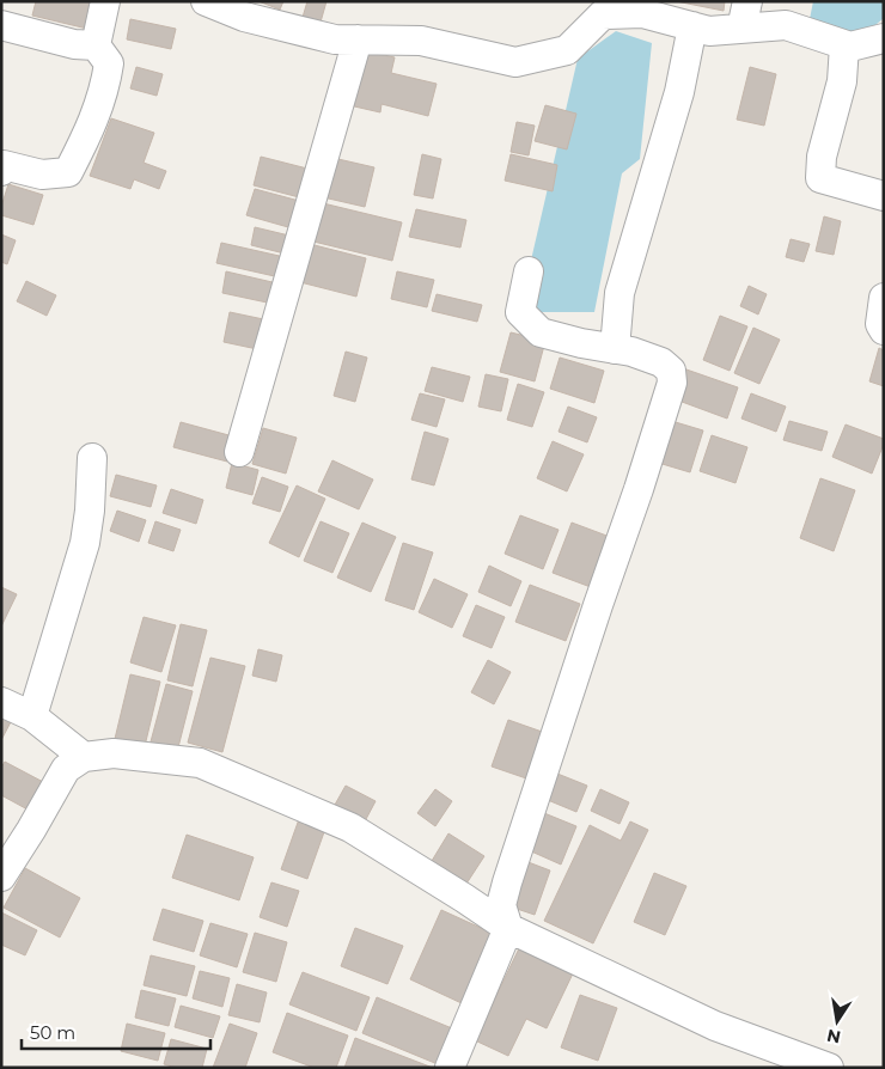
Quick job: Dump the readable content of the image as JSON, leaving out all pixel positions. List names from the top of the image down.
{
  "scale_bar": "50 m",
  "north": "bottom"
}
